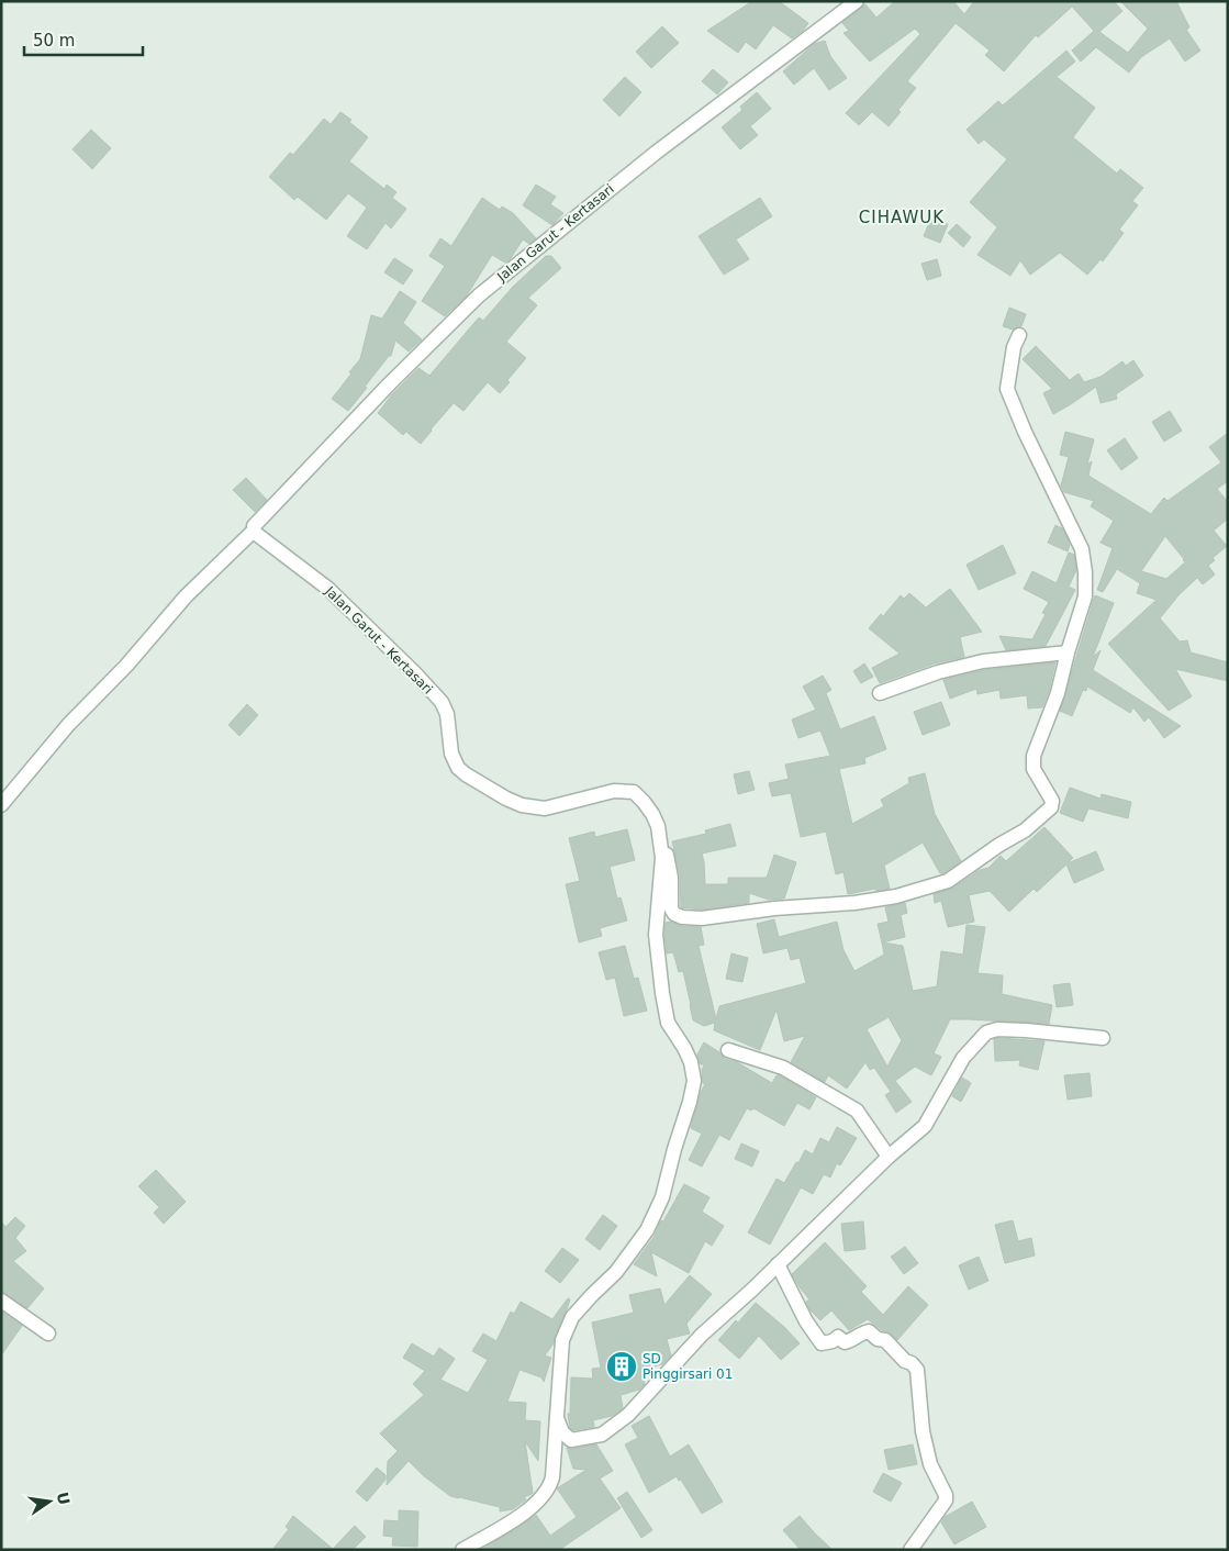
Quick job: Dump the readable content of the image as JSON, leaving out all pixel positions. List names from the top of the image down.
{
  "streets": {
    "street": ["Jalan Garut - Kertasari"]
  },
  "districts": ["CIHAWUK"],
  "places": {
    "building": ["SD Pinggirsari 01"]
  },
  "scale_bar": "50 m",
  "north": "right"
}
